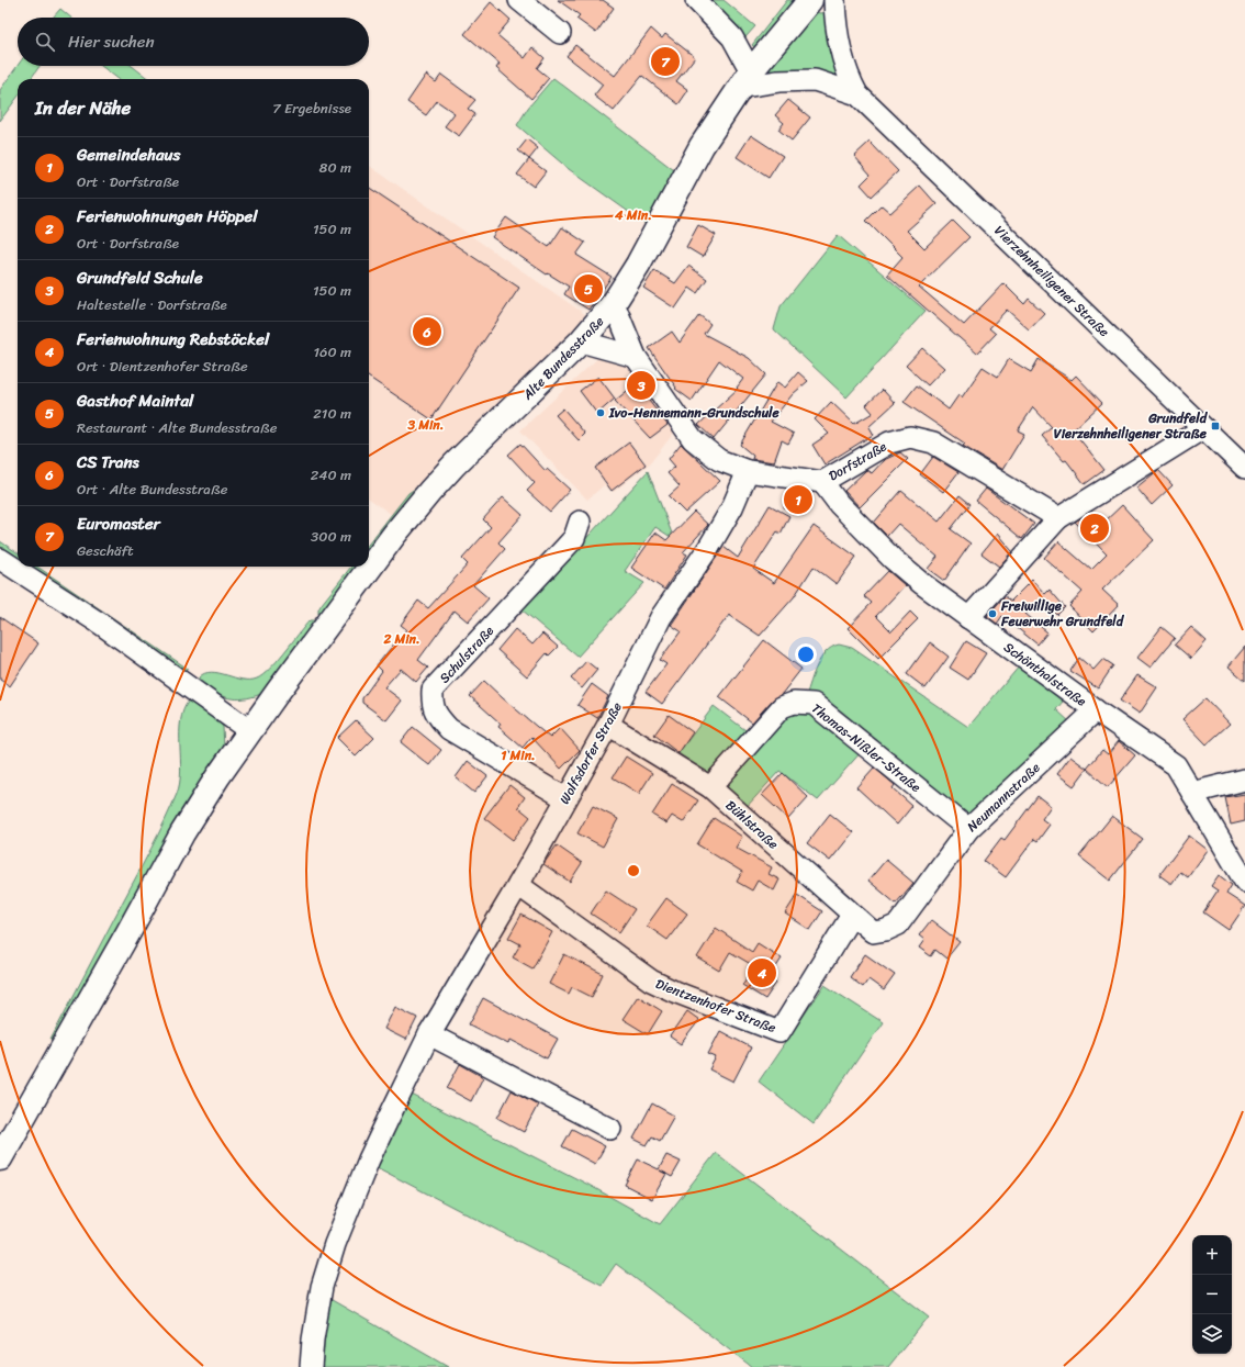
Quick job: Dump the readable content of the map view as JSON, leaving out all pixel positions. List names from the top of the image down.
{
  "streets": {
    "main road": ["Alte Bundesstraße"],
    "street": [
      "Vierzehnheiligener Straße",
      "Dorfstraße",
      "Schulstraße",
      "Schönthalstraße",
      "Thomas-Nißler-Straße",
      "Wolfsdorfer Straße",
      "Neumannstraße",
      "Bühlstraße",
      "Dientzenhofer Straße"
    ]
  },
  "crossings": [
    ["Alte Bundesstraße", "Dorfstraße"],
    ["Dorfstraße", "Schönthalstraße"],
    ["Dorfstraße", "Wolfsdorfer Straße"],
    ["Schulstraße", "Wolfsdorfer Straße"],
    ["Schönthalstraße", "Neumannstraße"],
    ["Thomas-Nißler-Straße", "Neumannstraße"],
    ["Thomas-Nißler-Straße", "Bühlstraße"],
    ["Wolfsdorfer Straße", "Bühlstraße"],
    ["Wolfsdorfer Straße", "Dientzenhofer Straße"],
    ["Neumannstraße", "Bühlstraße"],
    ["Bühlstraße", "Dientzenhofer Straße"]
  ],
  "places": {
    "other": ["Ivo-Hennemann-Grundschule", "Freiwillige Feuerwehr Grundfeld"],
    "transit": ["Grundfeld Vierzehnheiligener Straße"]
  },
  "page": {
    "search": "Hier suchen",
    "pins": [
      "7",
      "5",
      "6",
      "3",
      "1",
      "2",
      "4"
    ],
    "heading": ["In der Nähe", "7 Ergebnisse"],
    "list": [
      {
        "mark": "1",
        "name": "Gemeindehaus",
        "note": "Ort · Dorfstraße",
        "value": "80 m"
      },
      {
        "mark": "2",
        "name": "Ferienwohnungen Höppel",
        "note": "Ort · Dorfstraße",
        "value": "150 m"
      },
      {
        "mark": "3",
        "name": "Grundfeld Schule",
        "note": "Haltestelle · Dorfstraße",
        "value": "150 m"
      },
      {
        "mark": "4",
        "name": "Ferienwohnung Rebstöckel",
        "note": "Ort · Dientzenhofer Straße",
        "value": "160 m"
      },
      {
        "mark": "5",
        "name": "Gasthof Maintal",
        "note": "Restaurant · Alte Bundesstraße",
        "value": "210 m"
      },
      {
        "mark": "6",
        "name": "CS Trans",
        "note": "Ort · Alte Bundesstraße",
        "value": "240 m"
      },
      {
        "mark": "7",
        "name": "Euromaster",
        "note": "Geschäft",
        "value": "300 m"
      }
    ],
    "map_buttons": ["+", "−"]
  },
  "rings": [
    "4 Min.",
    "3 Min.",
    "2 Min.",
    "1 Min."
  ]
}
